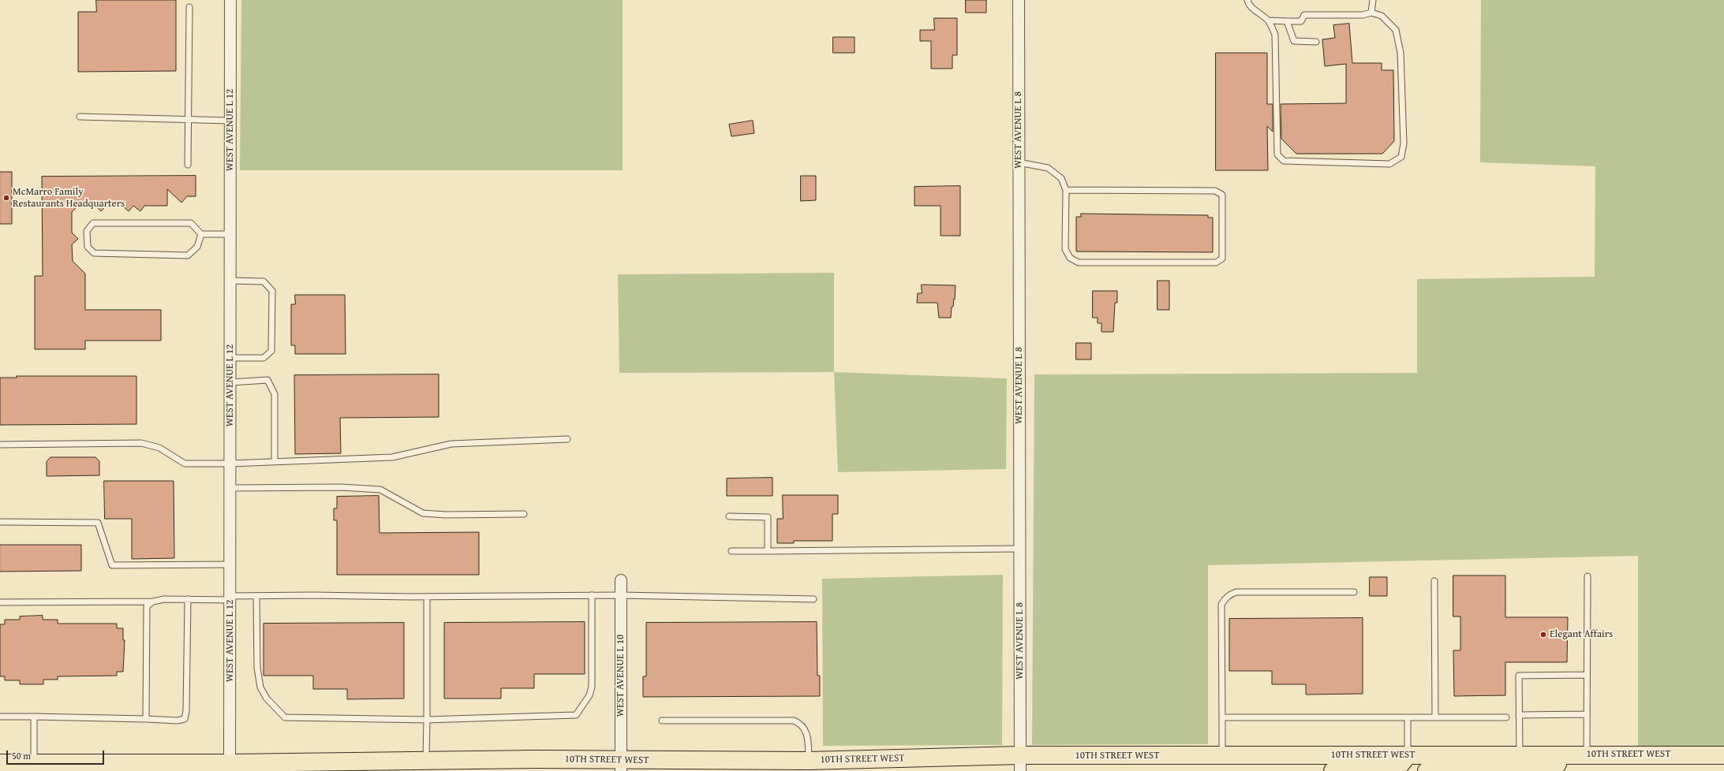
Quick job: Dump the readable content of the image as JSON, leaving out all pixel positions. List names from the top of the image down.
{
  "streets": {
    "main road": ["10TH STREET WEST"],
    "street": ["WEST AVENUE L 12", "WEST AVENUE L 8", "WEST AVENUE L 10"]
  },
  "crossings": [
    ["WEST AVENUE L 12", "10TH STREET WEST"],
    ["WEST AVENUE L 8", "10TH STREET WEST"],
    ["WEST AVENUE L 10", "10TH STREET WEST"]
  ],
  "places": ["McMarro Family Restaurants Headquarters", "Elegant Affairs"],
  "scale_bar": "50 m"
}
